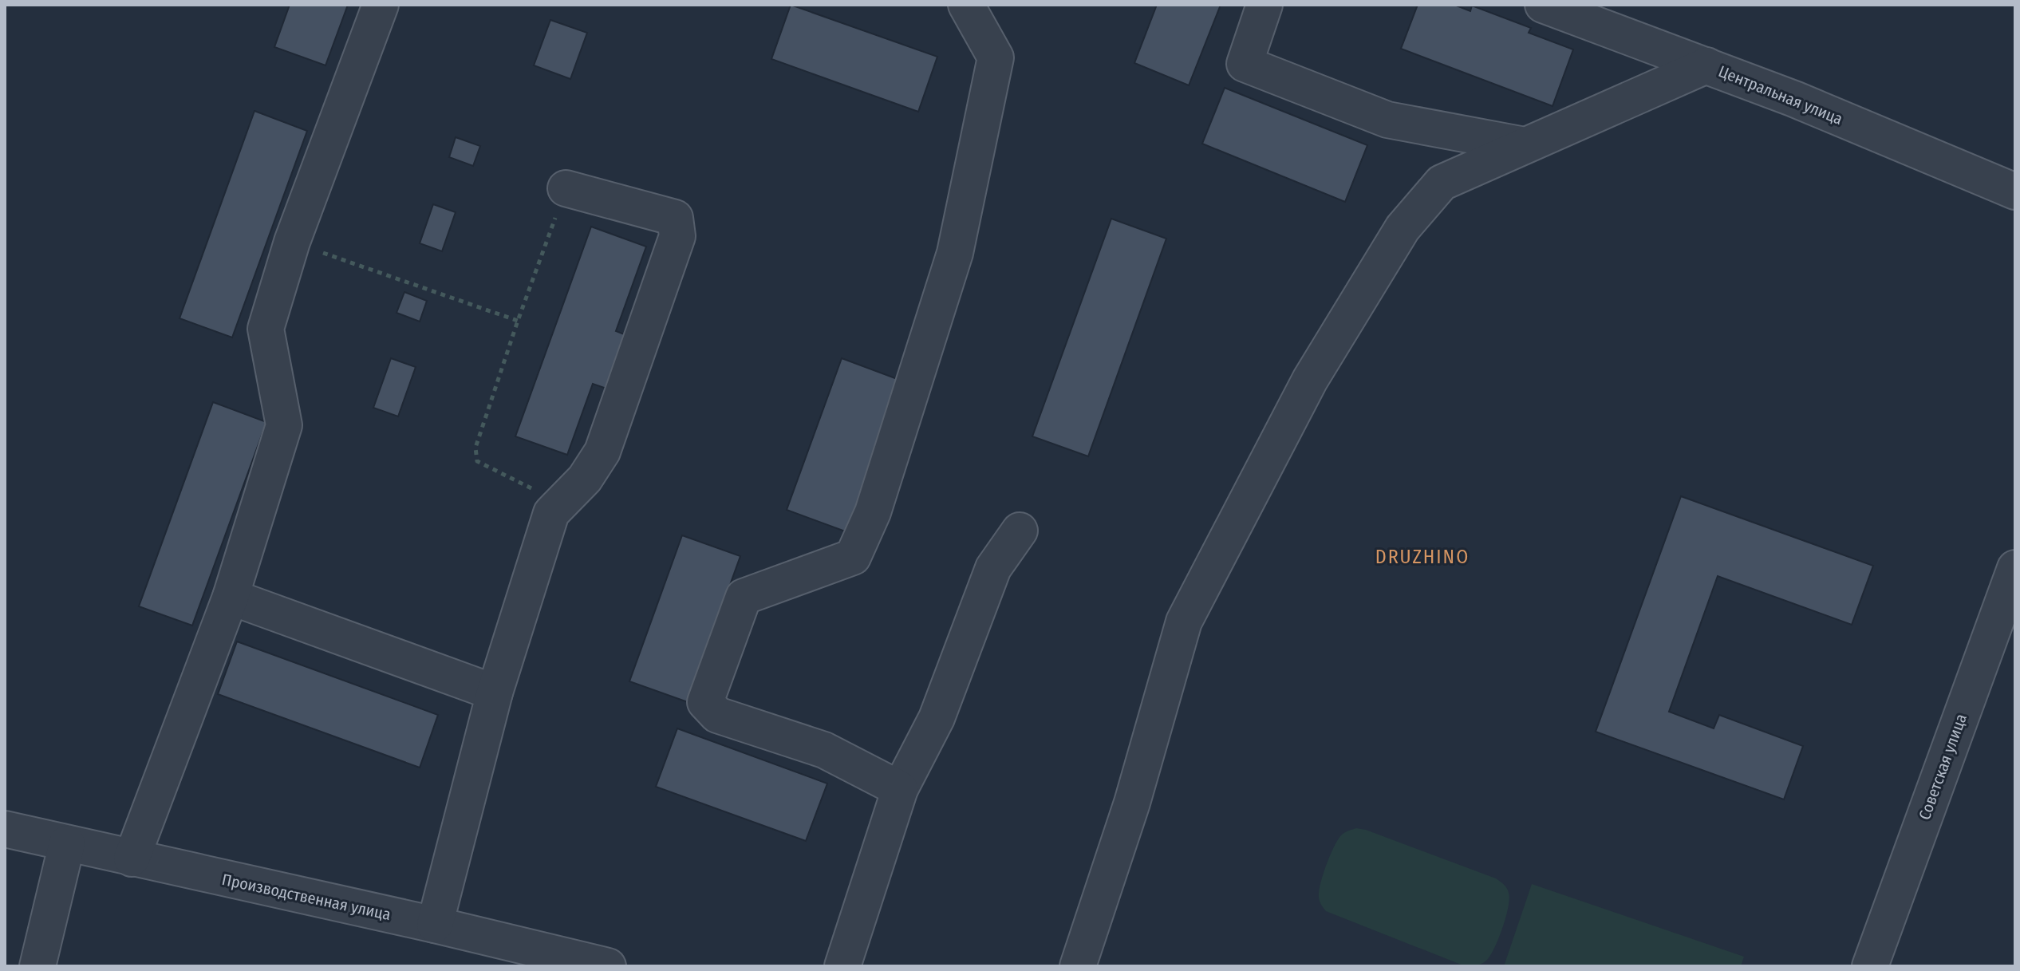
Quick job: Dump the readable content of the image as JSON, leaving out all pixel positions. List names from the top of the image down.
{
  "streets": {
    "street": ["Центральная улица", "Советская улица", "Производственная улица"]
  },
  "districts": ["DRUZHINO"]
}
